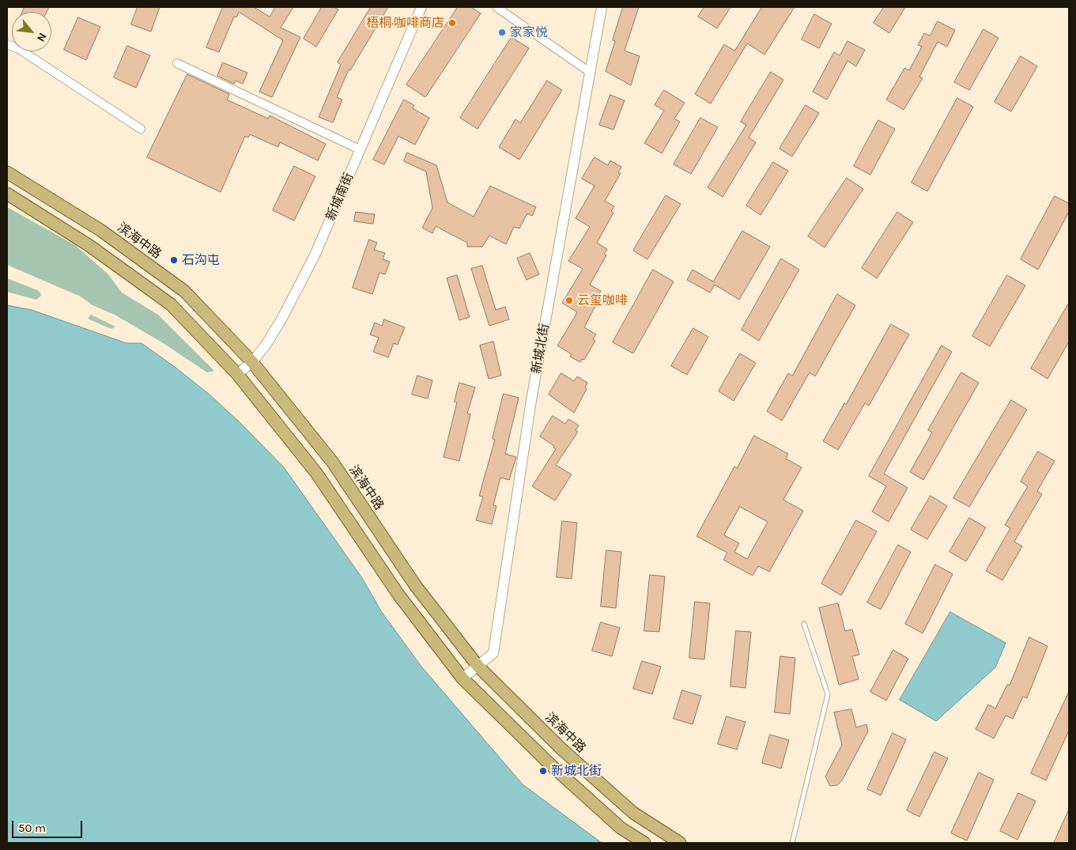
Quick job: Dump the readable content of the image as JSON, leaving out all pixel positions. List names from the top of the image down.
{
  "streets": {
    "main road": ["滨海中路"],
    "street": ["新城南街", "新城北街"]
  },
  "crossings": [
    ["新城南街", "滨海中路"],
    ["滨海中路", "新城北街"]
  ],
  "places": [
    "梧桐·咖啡商店",
    "家家悦",
    "石沟屯",
    "云玺咖啡",
    "新城北街"
  ],
  "scale_bar": "50 m",
  "north": "bottom right"
}
